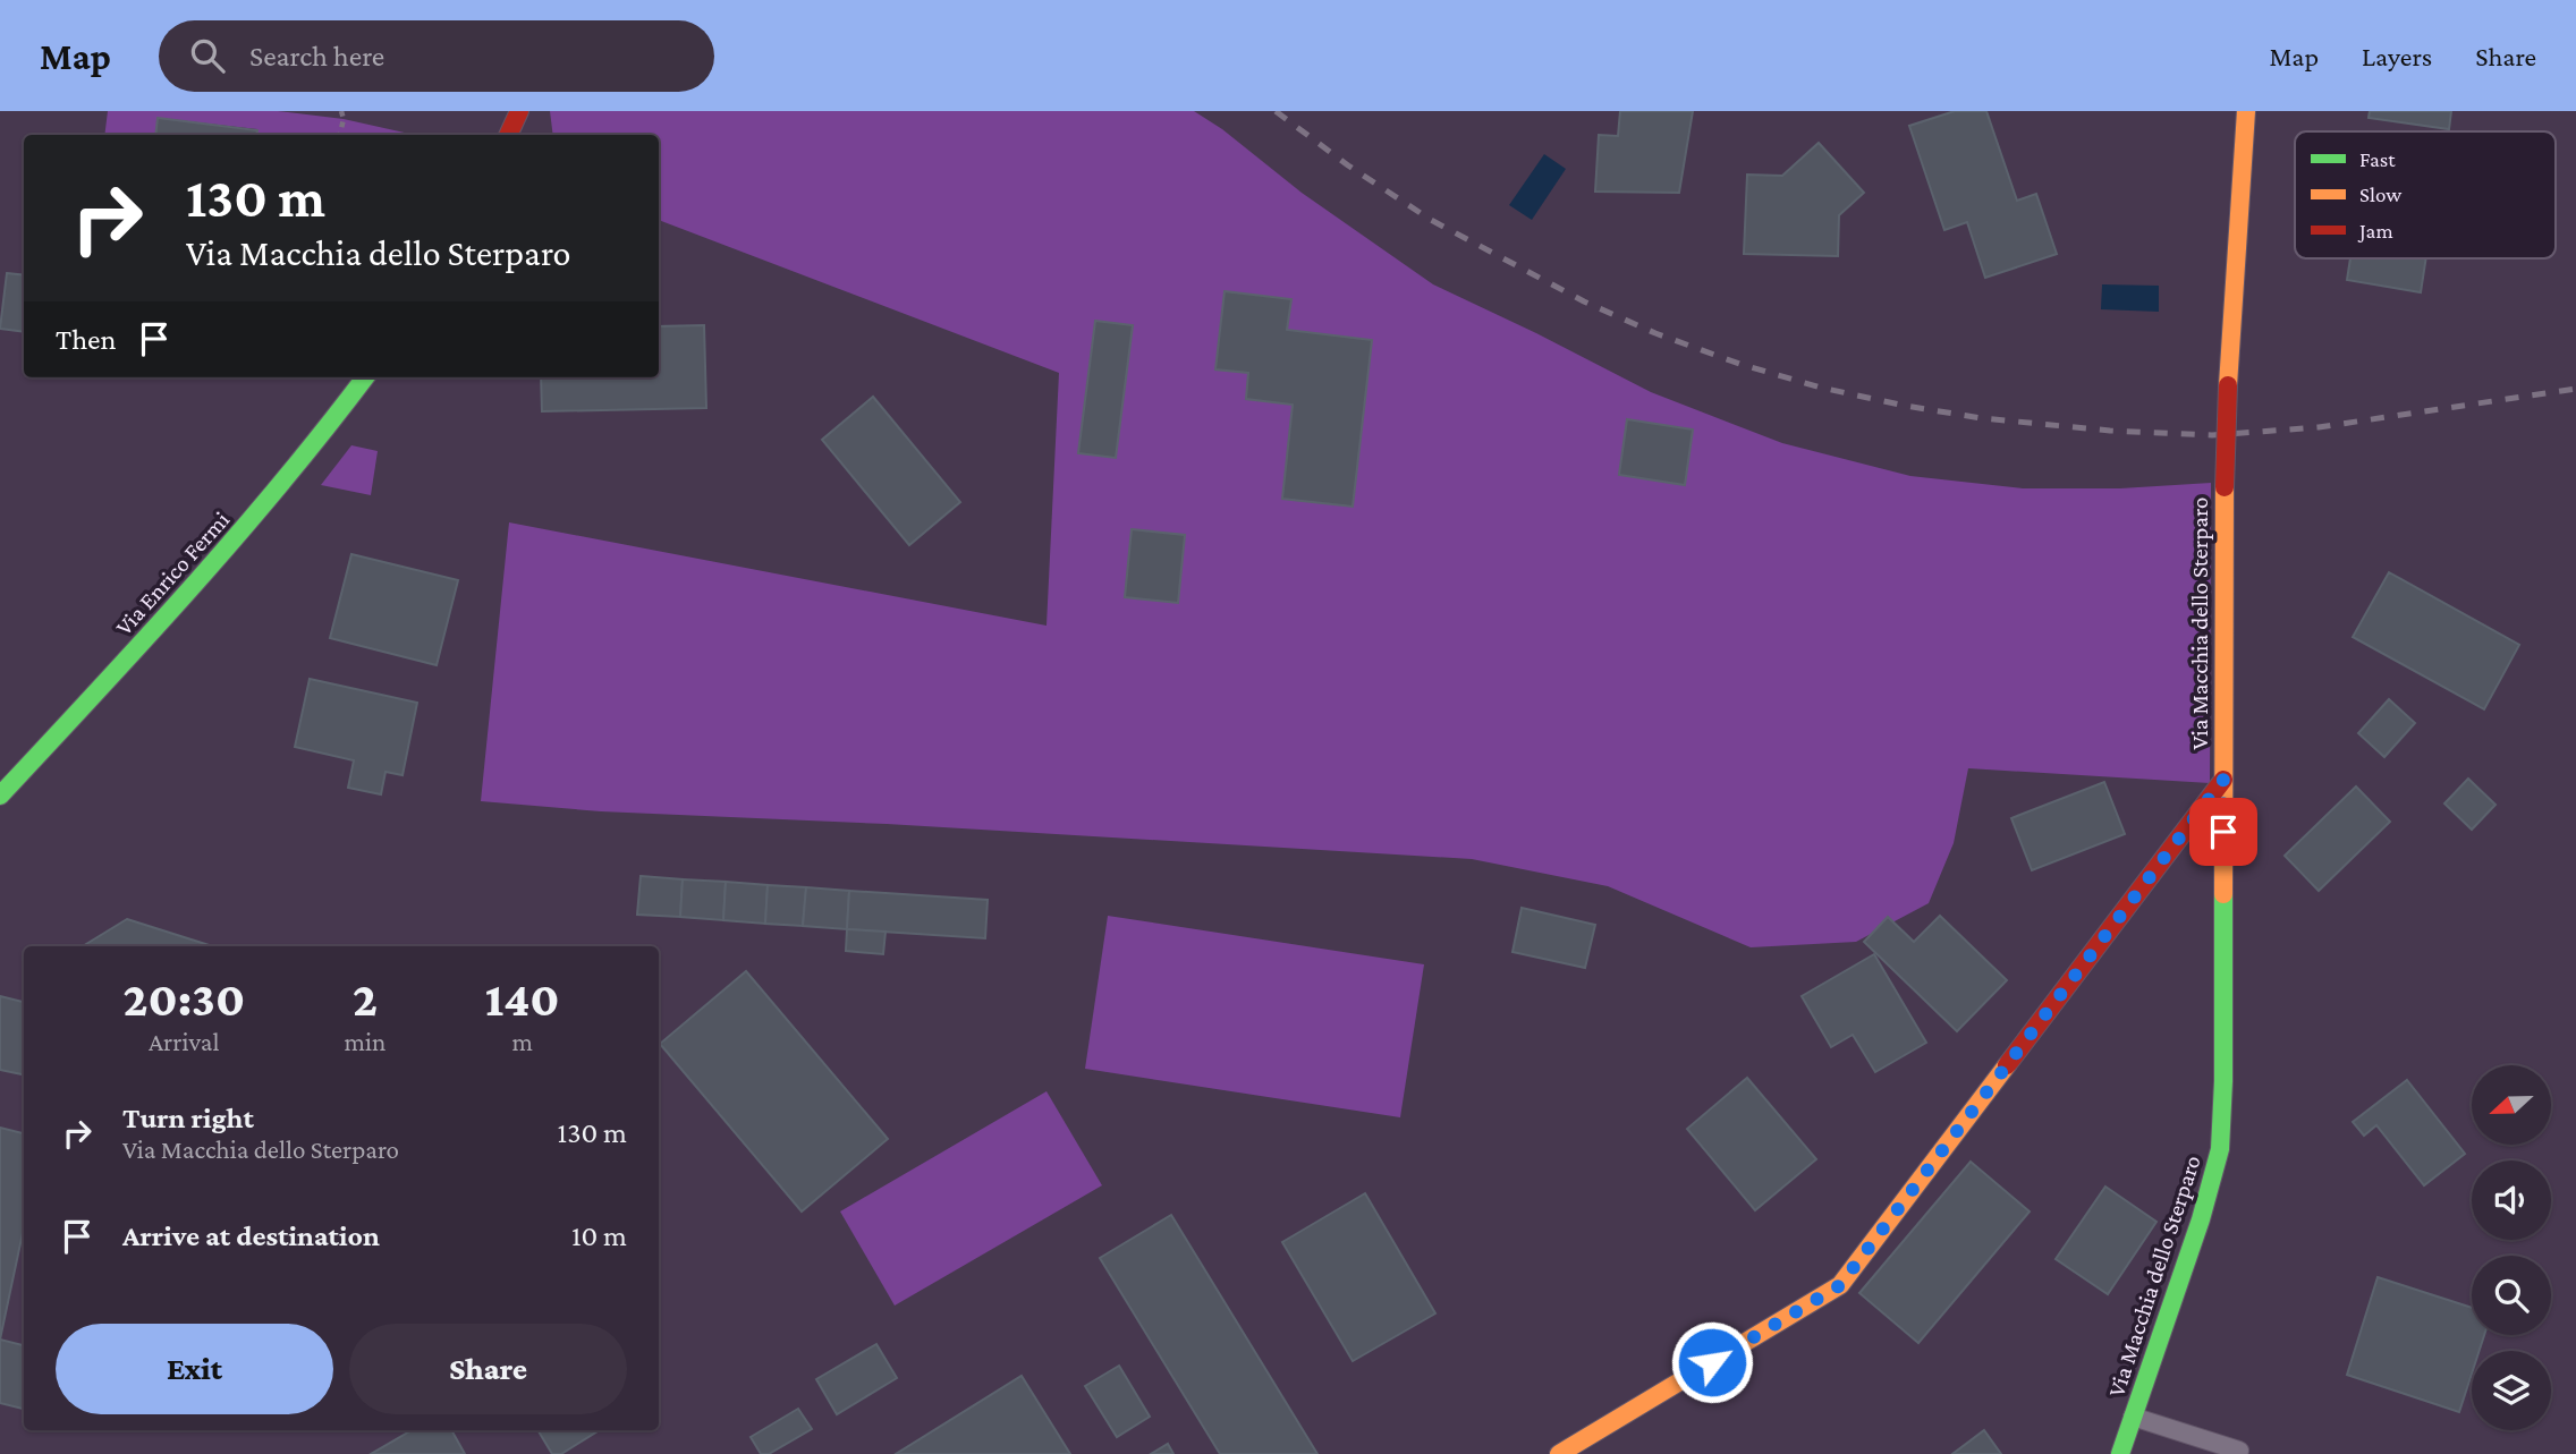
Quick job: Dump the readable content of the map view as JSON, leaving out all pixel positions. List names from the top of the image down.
{
  "streets": {
    "street": ["Via Enrico Fermi", "Via Macchia dello Sterparo"]
  },
  "legend": ["Fast", "Slow", "Jam"],
  "north": "left",
  "page": {
    "header": "Map",
    "search": "Search here",
    "nav": ["Map", "Layers", "Share"],
    "turn": ["130 m", "Via Macchia dello Sterparo"],
    "then": "Then",
    "eta": [
      "20:30",
      "Arrival",
      "2",
      "min",
      "140",
      "m"
    ],
    "list": [
      {
        "name": "Turn right",
        "note": "Via Macchia dello Sterparo",
        "value": "130 m"
      },
      {
        "name": "Arrive at destination",
        "value": "10 m"
      }
    ],
    "buttons": ["Exit", "Share"]
  }
}
